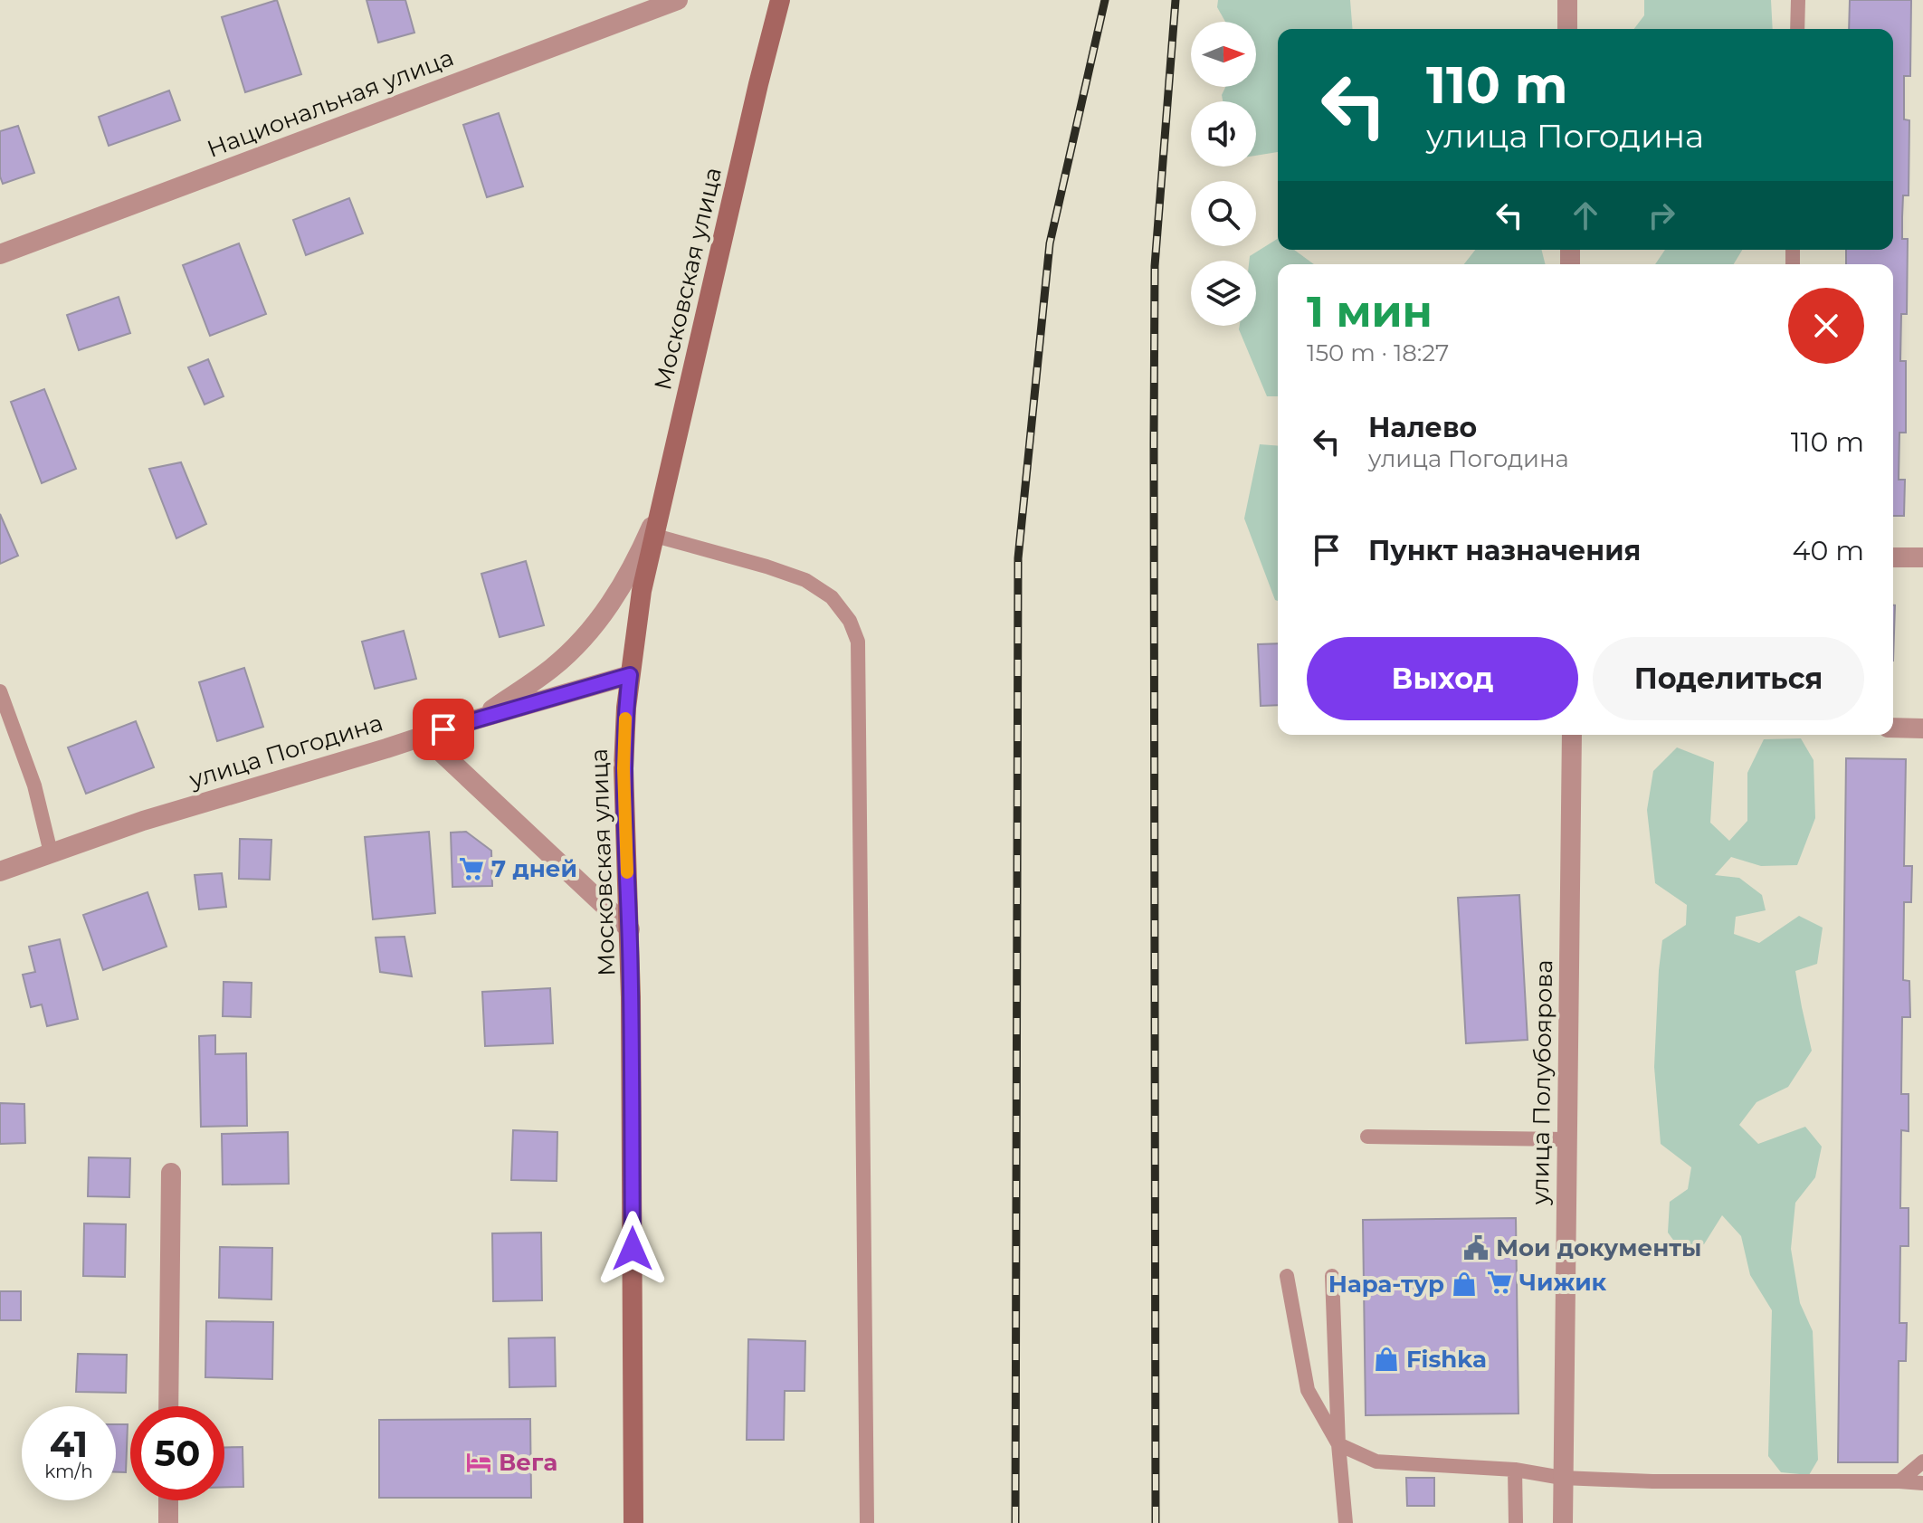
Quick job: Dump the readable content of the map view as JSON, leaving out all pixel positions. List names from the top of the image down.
{
  "streets": {
    "main road": ["Московская улица"],
    "street": ["Национальная улица", "улица Погодина", "улица Полубоярова"]
  },
  "crossings": [
    ["Московская улица", "улица Погодина"]
  ],
  "places": {
    "supermarket": ["7 дней", "Чижик"],
    "public building": ["Мои документы"],
    "shop": ["Нара-тур", "Fishka"],
    "hotel": ["Вега"]
  },
  "north": "right",
  "page": {
    "turn": ["110 m", "улица Погодина"],
    "heading": ["1 мин", "150 m · 18:27"],
    "list": [
      {
        "name": "Налево",
        "note": "улица Погодина",
        "value": "110 m"
      },
      {
        "name": "Пункт назначения",
        "value": "40 m"
      }
    ],
    "buttons": ["Выход", "Поделиться"],
    "speed": "41 km/h",
    "limit": "50"
  }
}
